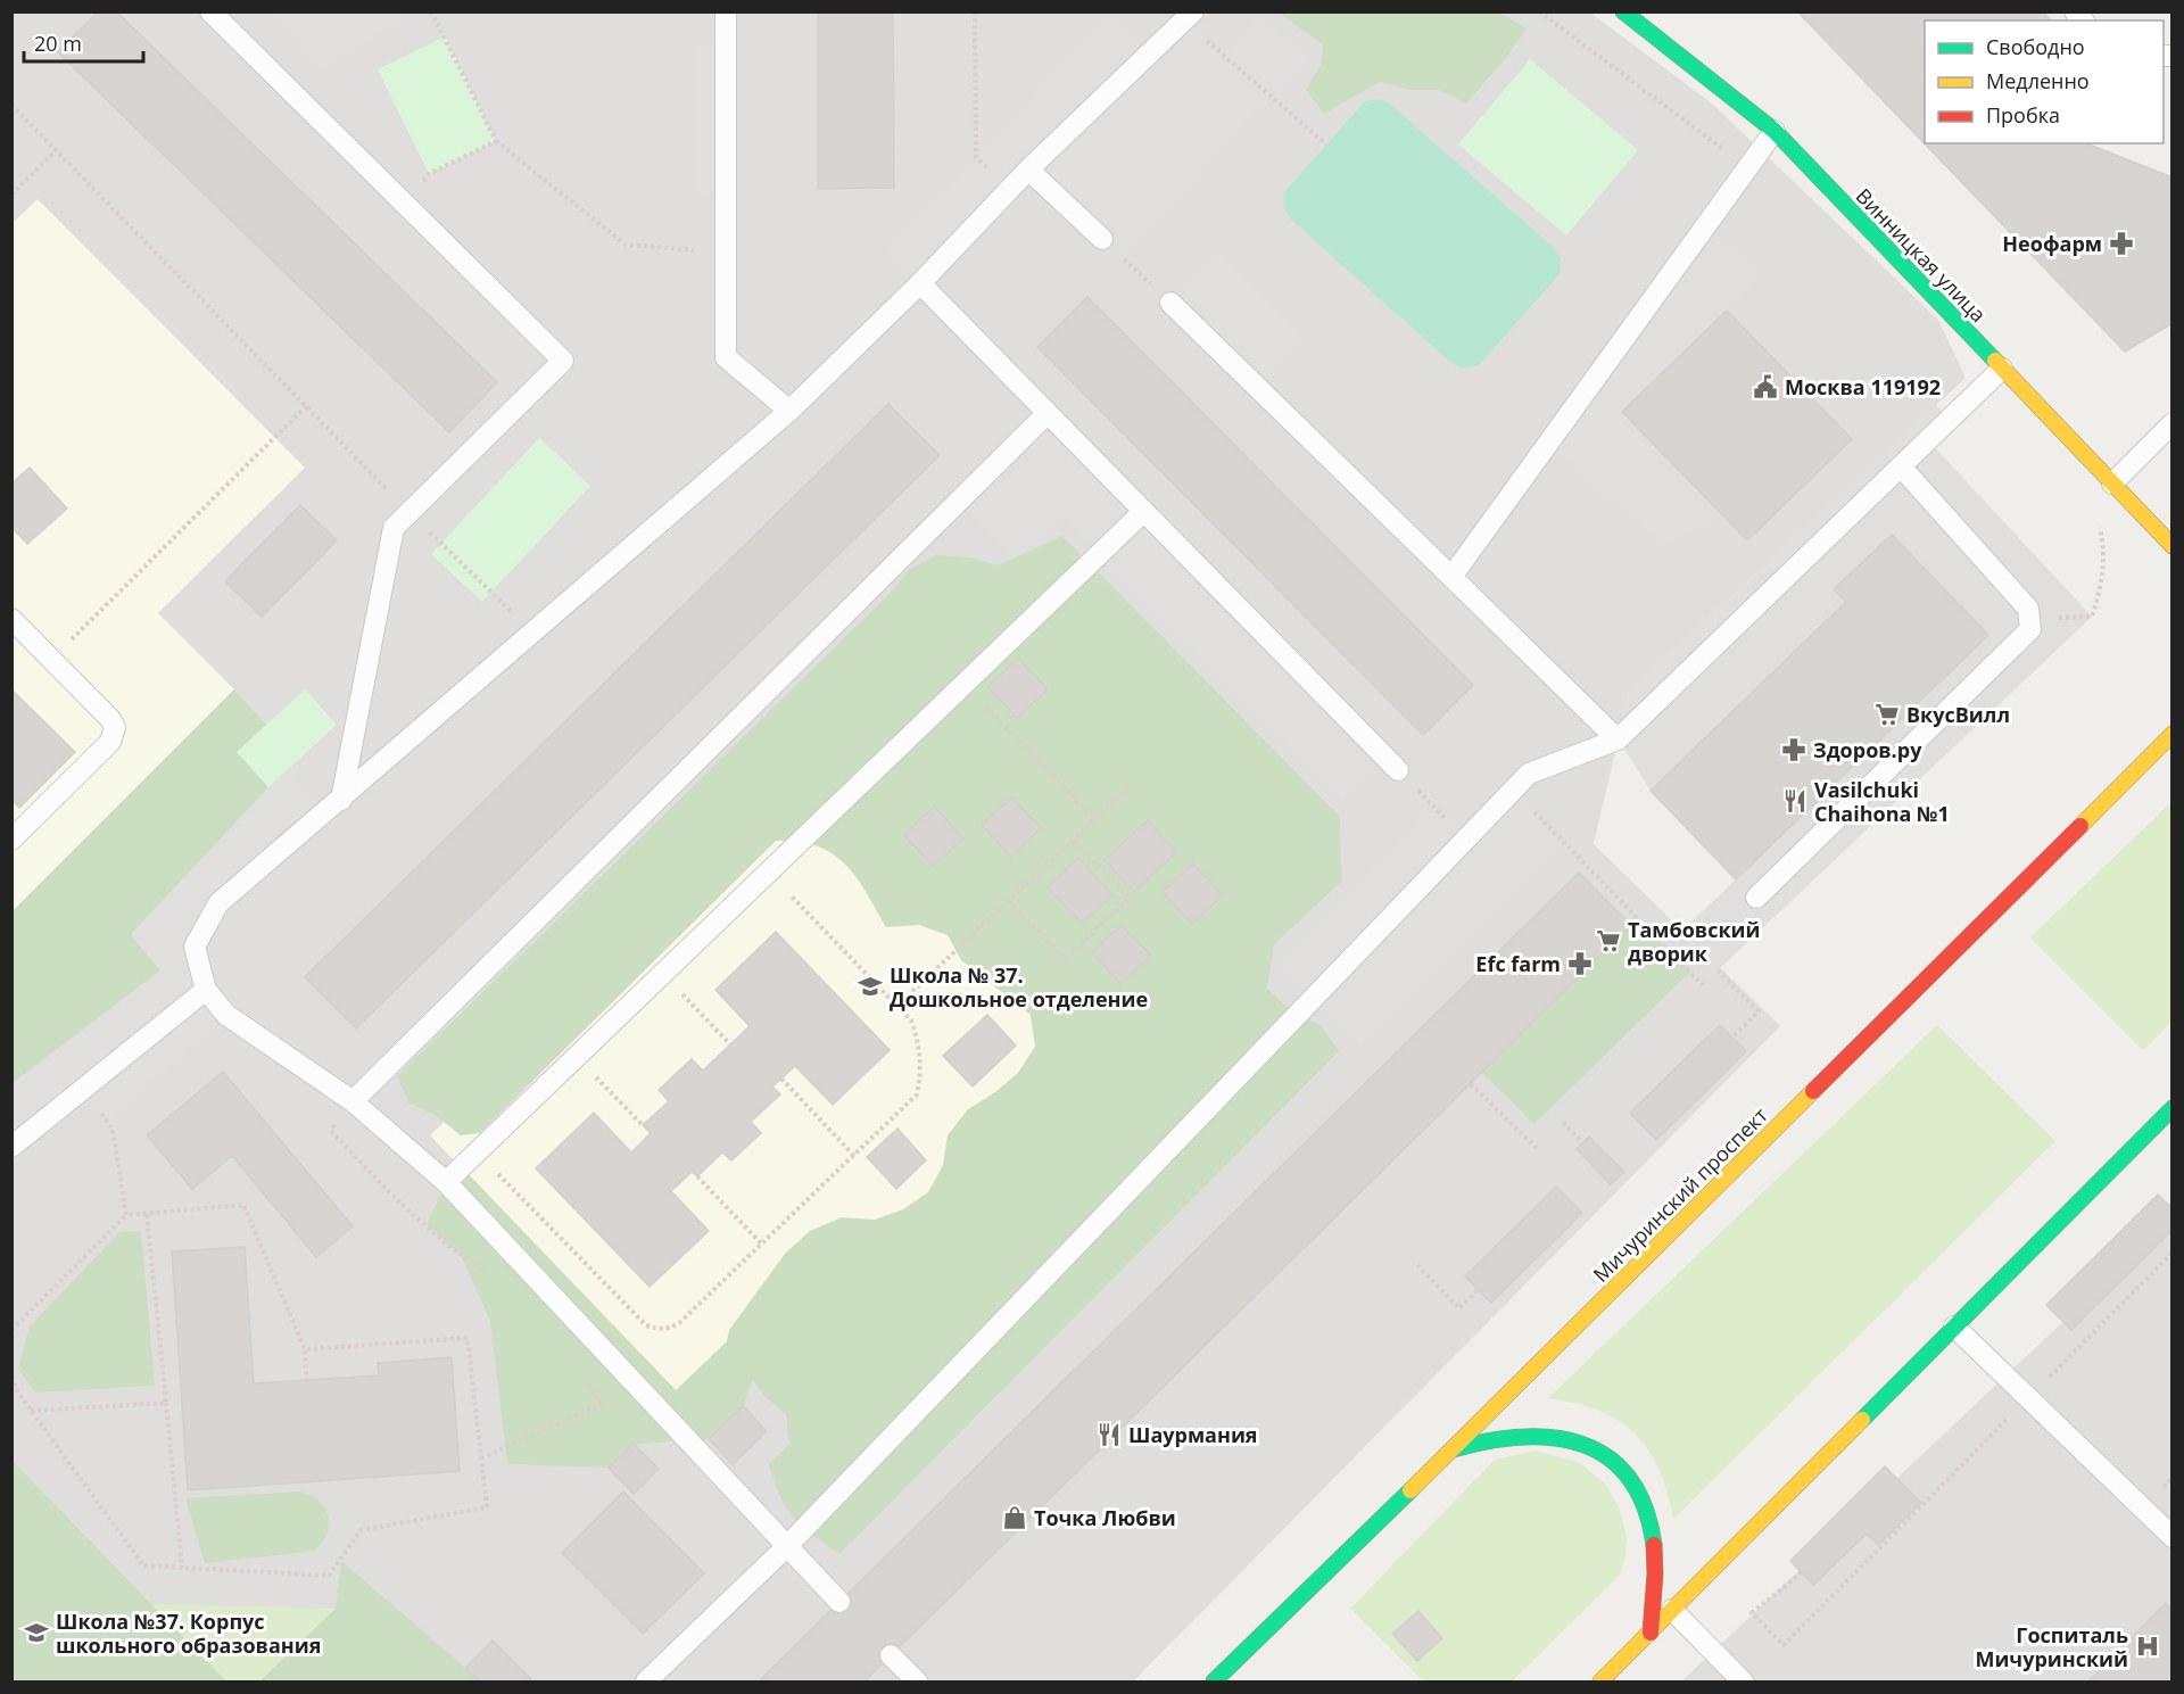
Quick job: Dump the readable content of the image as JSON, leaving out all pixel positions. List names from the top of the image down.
{
  "streets": {
    "main road": ["Винницкая улица", "Мичуринский проспект"]
  },
  "places": {
    "pharmacy": ["Неофарм", "Здоров.ру", "Efc farm"],
    "public building": ["Москва 119192"],
    "supermarket": ["ВкусВилл", "Тамбовский дворик"],
    "restaurant": ["Vasilchuki Chaihona №1", "Шаурмания"],
    "school or university": ["Школа № 37. Дошкольное отделение", "Школа №37. Корпус школьного образования"],
    "shop": ["Точка Любви"],
    "hospital": ["Госпиталь Мичуринский"]
  },
  "legend": ["Свободно", "Медленно", "Пробка"],
  "scale_bar": "20 m"
}
